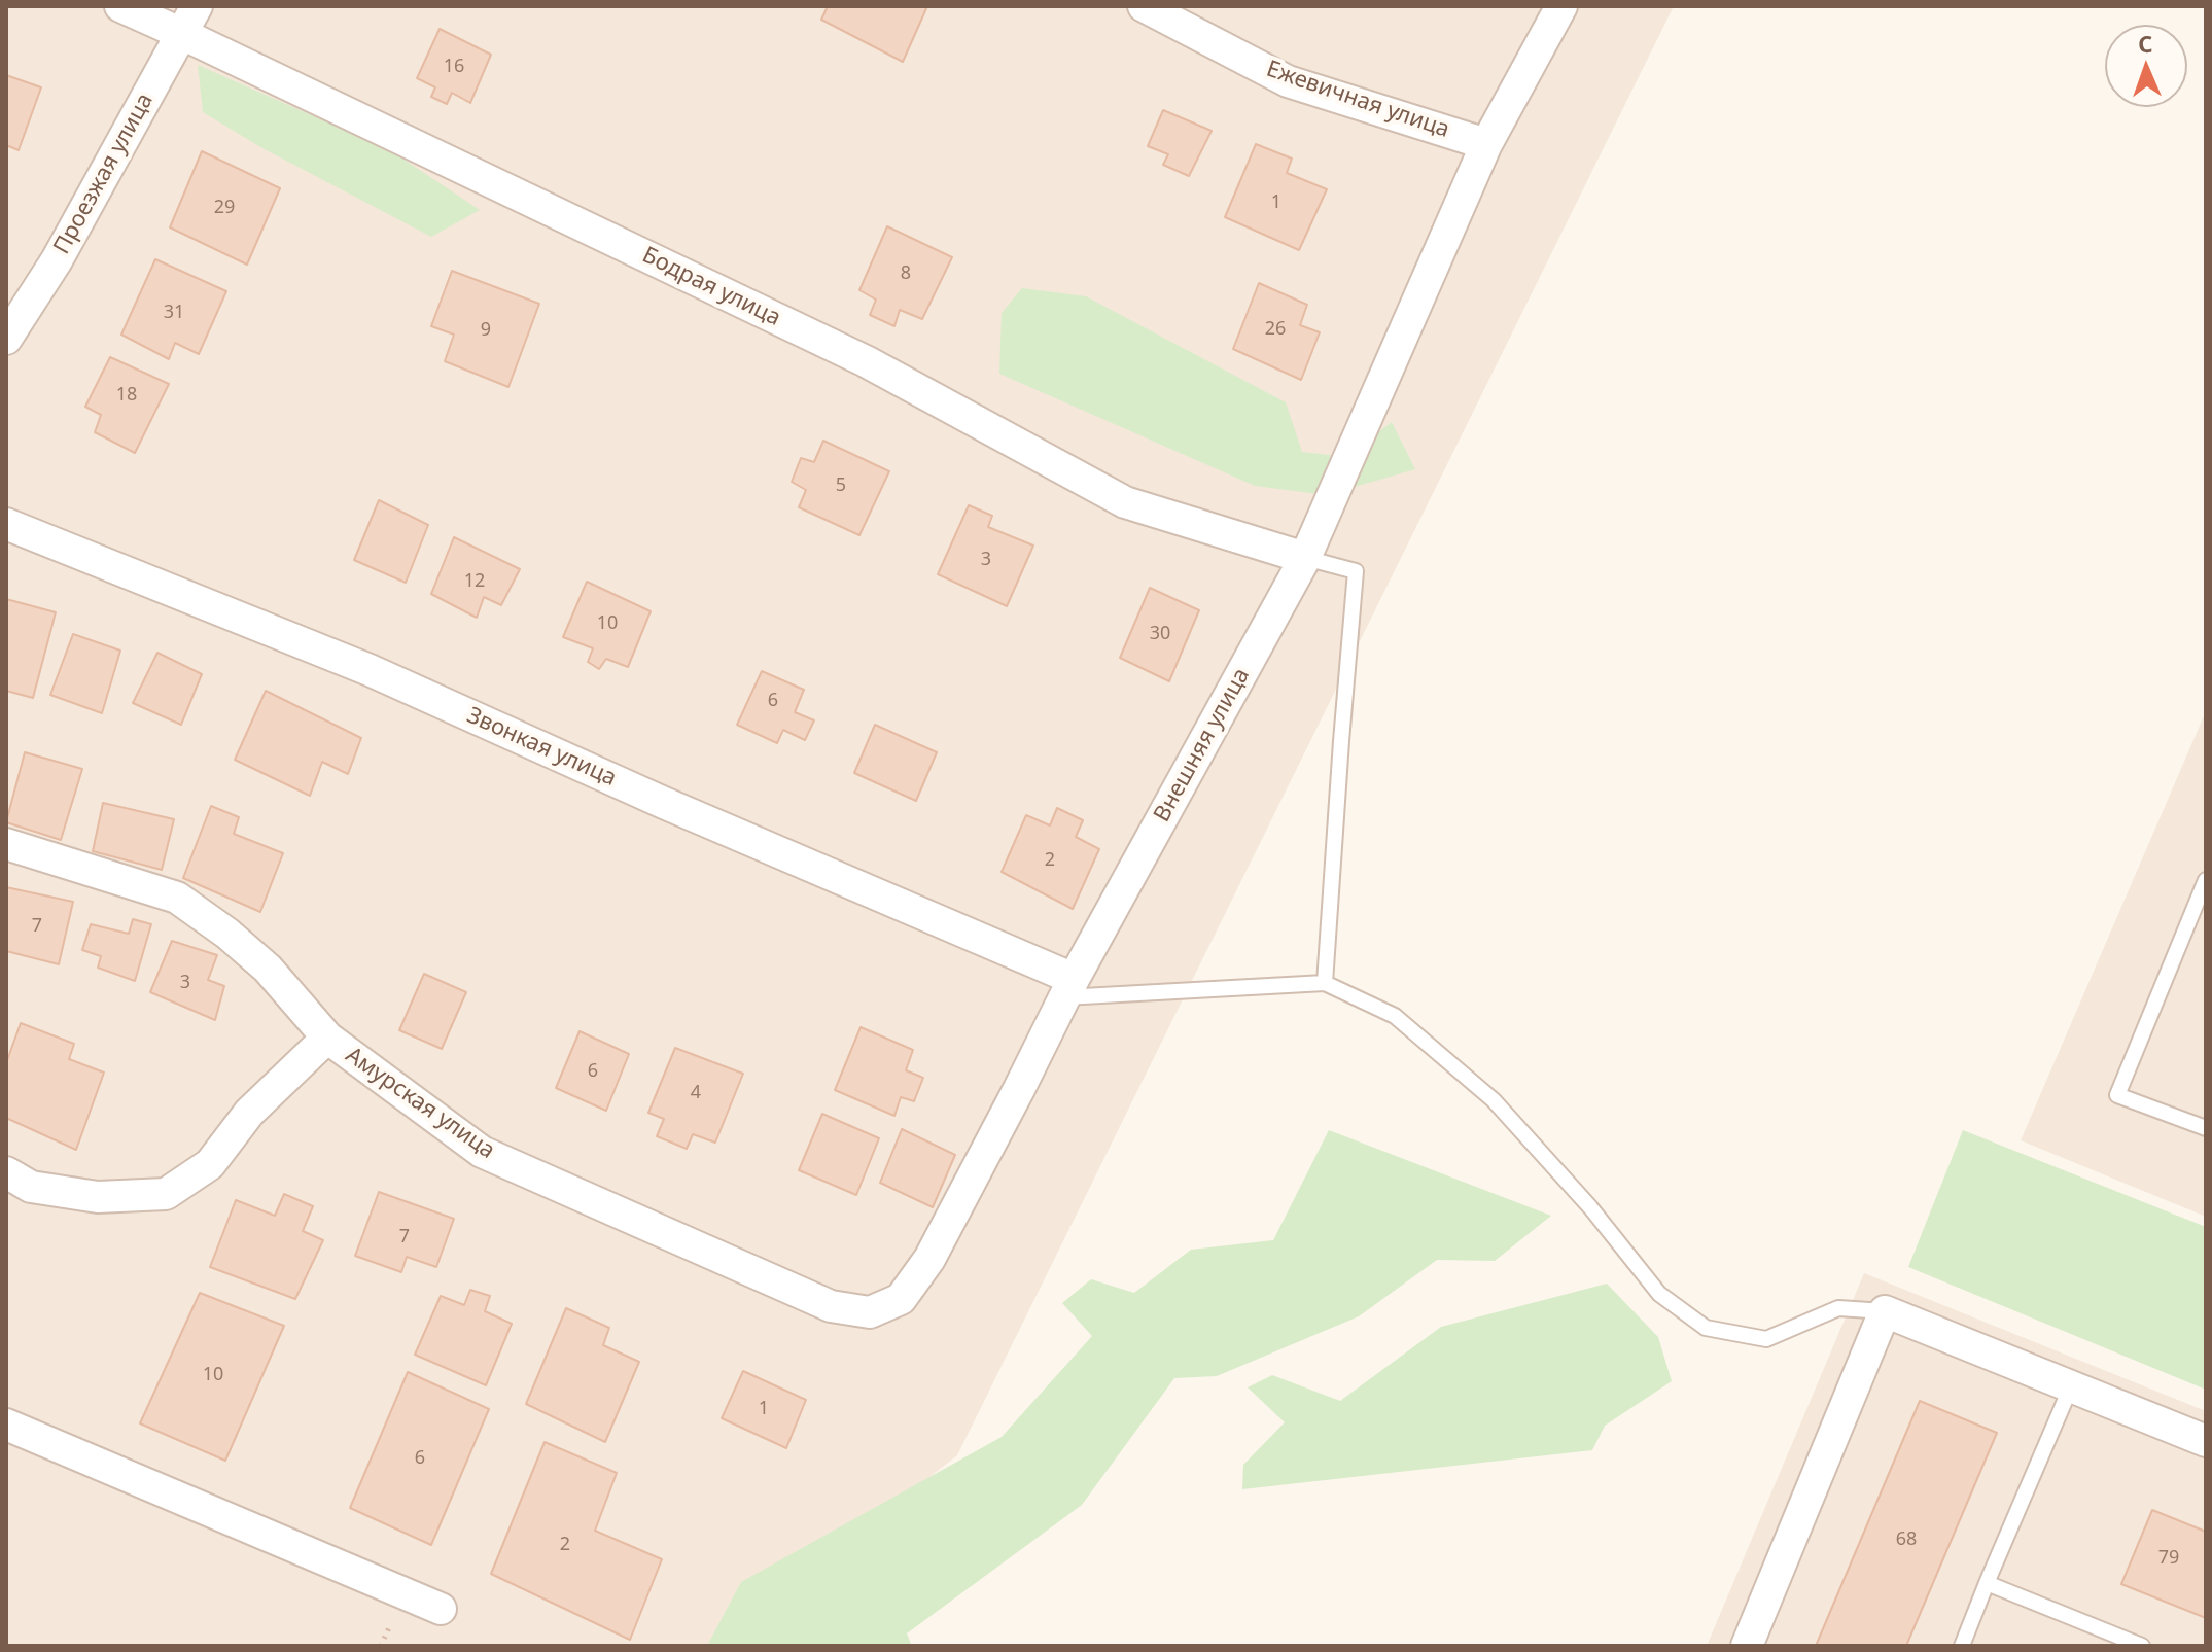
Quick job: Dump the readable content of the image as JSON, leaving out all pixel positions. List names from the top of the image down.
{
  "streets": {
    "street": [
      "Ежевичная улица",
      "Проезжая улица",
      "Бодрая улица",
      "Внешняя улица",
      "Звонкая улица",
      "Амурская улица"
    ]
  },
  "crossings": [
    ["Ежевичная улица", "Внешняя улица"],
    ["Проезжая улица", "Бодрая улица"],
    ["Бодрая улица", "Внешняя улица"],
    ["Внешняя улица", "Звонкая улица"],
    ["Внешняя улица", "Амурская улица"]
  ],
  "house_numbers": [
    "16",
    "1",
    "29",
    "8",
    "31",
    "26",
    "9",
    "18",
    "5",
    "3",
    "12",
    "10",
    "30",
    "6",
    "2",
    "7",
    "3",
    "6",
    "4",
    "7",
    "10",
    "1",
    "6",
    "68",
    "2",
    "79"
  ],
  "north": "top"
}
